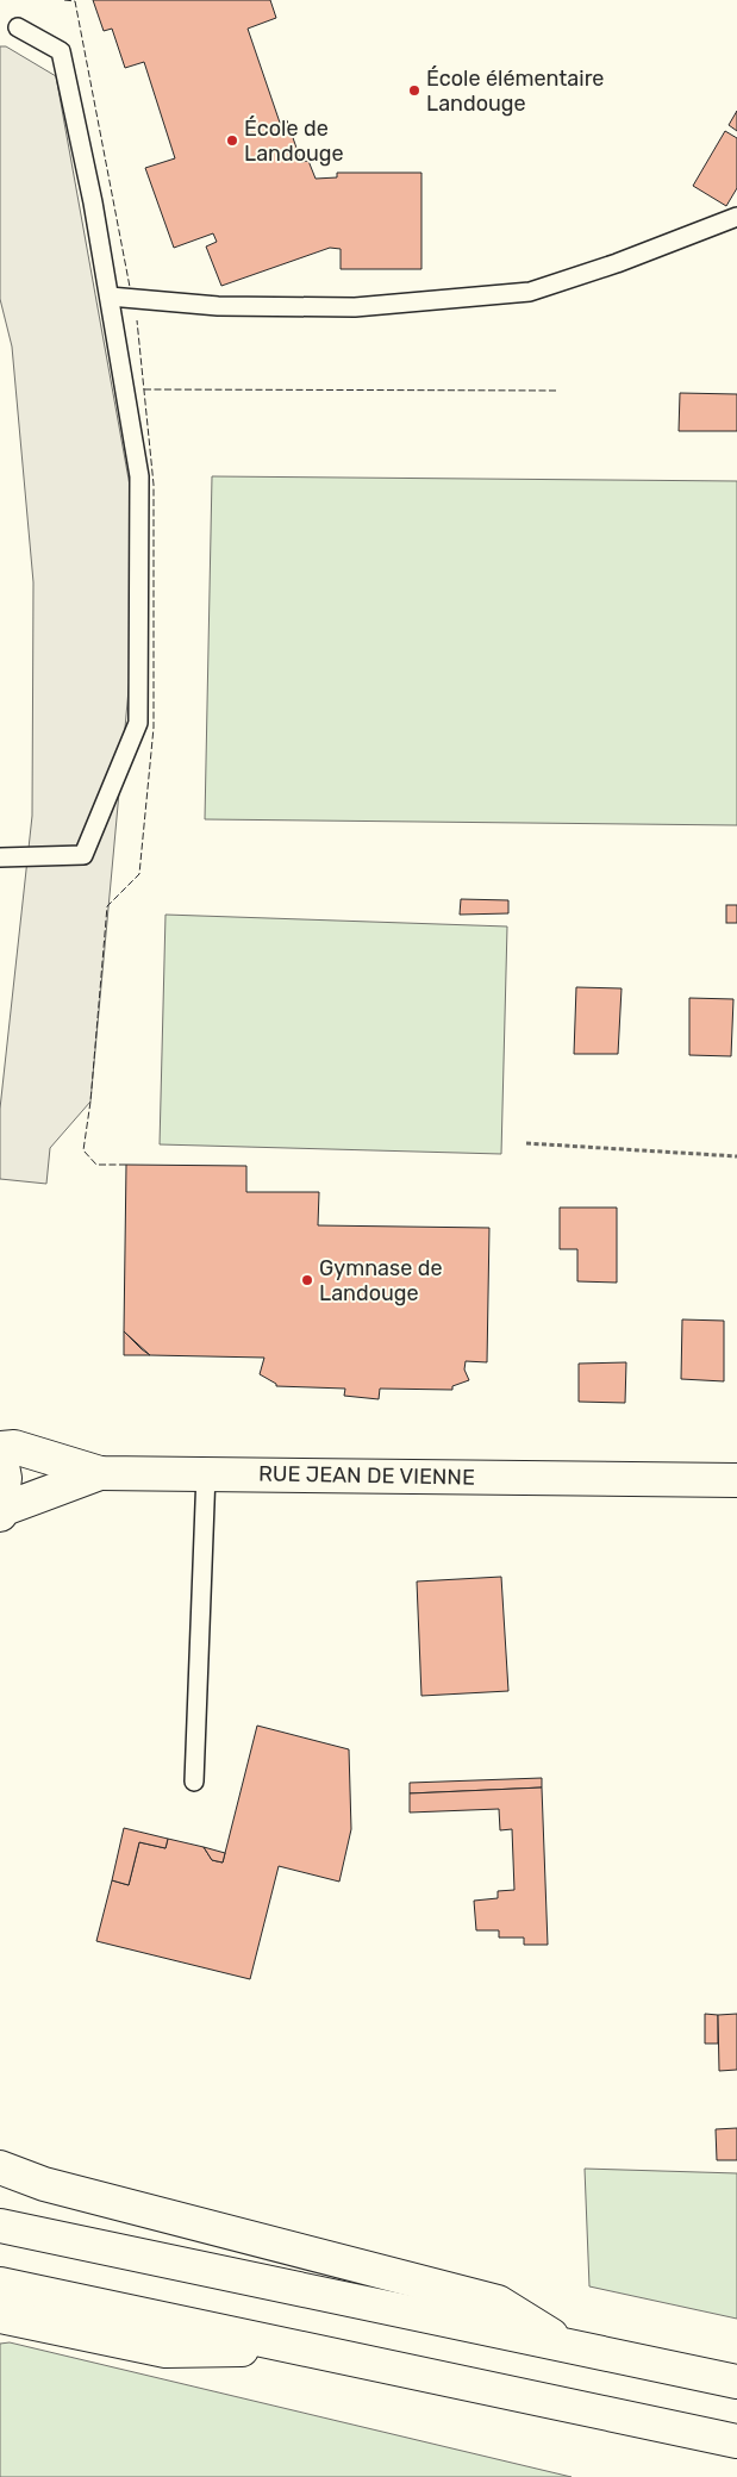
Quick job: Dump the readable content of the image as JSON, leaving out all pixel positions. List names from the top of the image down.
{
  "streets": {
    "main road": ["RUE JEAN DE VIENNE"]
  },
  "places": ["École élémentaire Landouge", "École de Landouge", "Gymnase de Landouge"]
}
